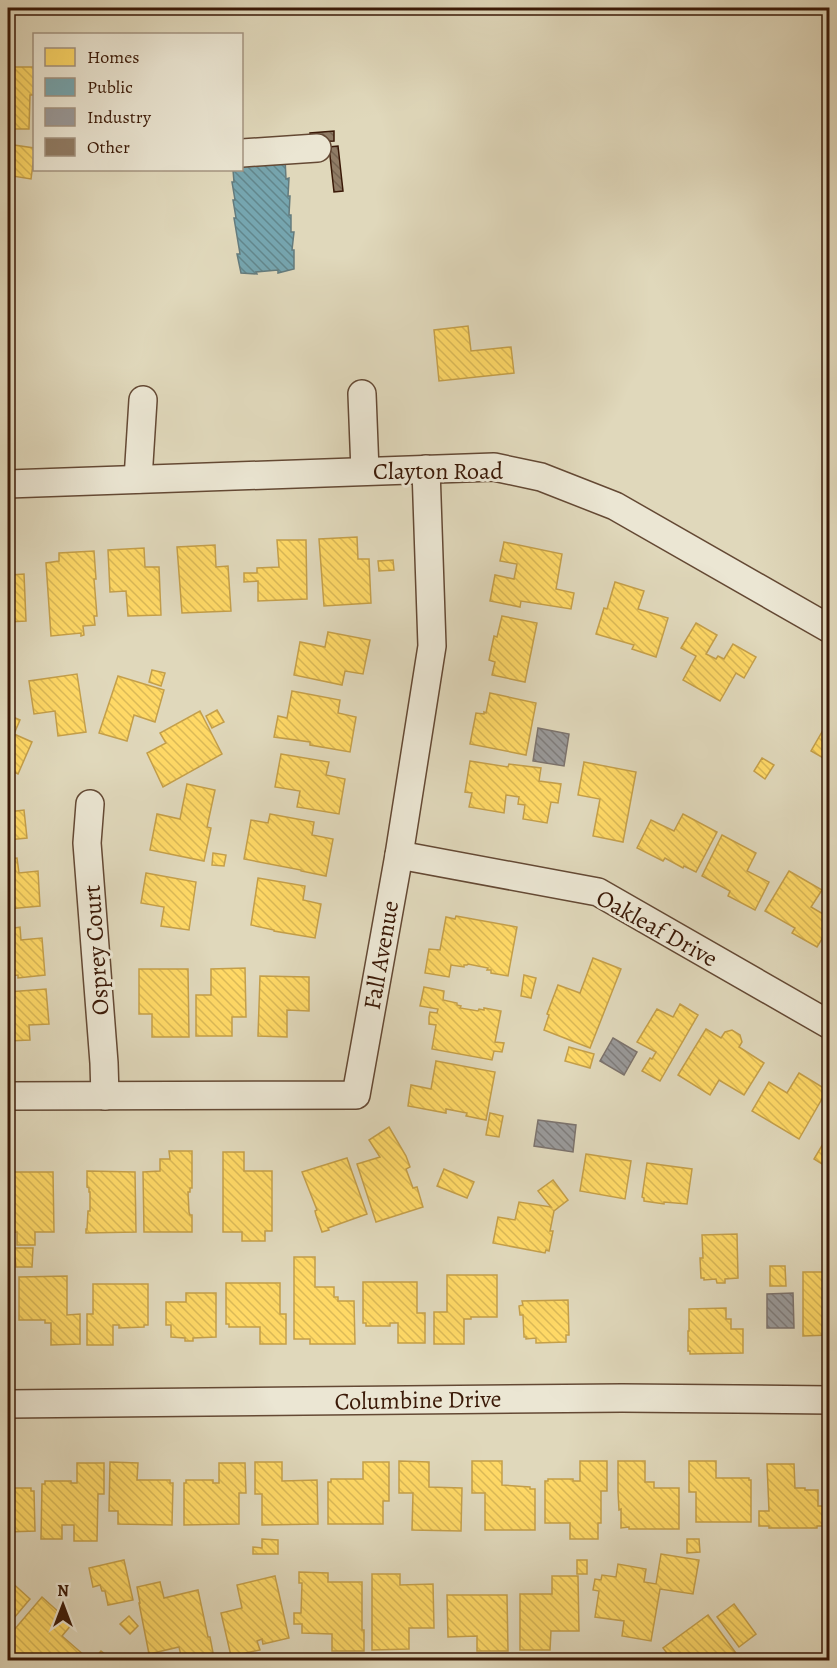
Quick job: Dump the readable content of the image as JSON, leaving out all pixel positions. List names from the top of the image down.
{
  "streets": {
    "street": [
      "Clayton Road",
      "Oakleaf Drive",
      "Osprey Court",
      "Fall Avenue",
      "Columbine Drive"
    ]
  },
  "crossings": [
    ["Clayton Road", "Fall Avenue"],
    ["Oakleaf Drive", "Fall Avenue"],
    ["Osprey Court", "Fall Avenue"]
  ],
  "legend": [
    "Homes",
    "Public",
    "Industry",
    "Other"
  ],
  "north": "top"
}
